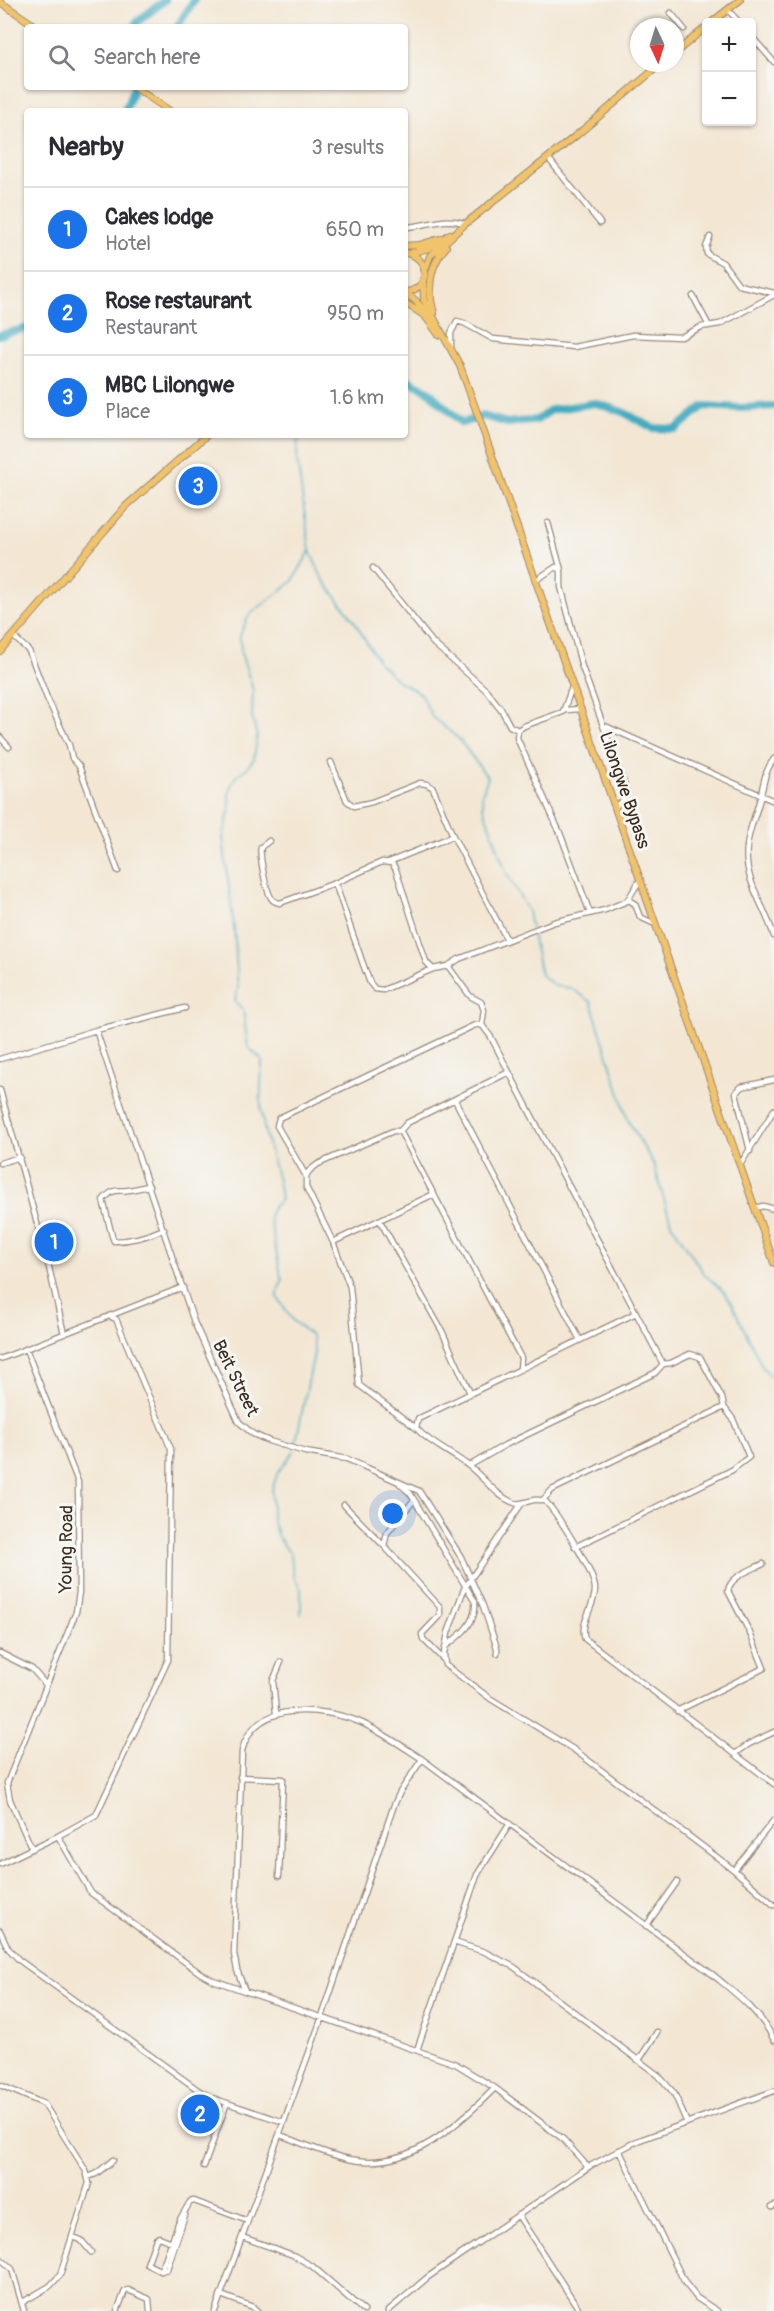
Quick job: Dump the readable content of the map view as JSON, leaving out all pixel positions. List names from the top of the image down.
{
  "streets": {
    "main road": ["Lilongwe Bypass"],
    "street": ["Beit Street", "Young Road"]
  },
  "north": "bottom",
  "page": {
    "map_buttons": ["+", "−"],
    "search": "Search here",
    "heading": ["Nearby", "3 results"],
    "list": [
      {
        "mark": "1",
        "name": "Cakes lodge",
        "note": "Hotel",
        "value": "650 m"
      },
      {
        "mark": "2",
        "name": "Rose restaurant",
        "note": "Restaurant",
        "value": "950 m"
      },
      {
        "mark": "3",
        "name": "MBC Lilongwe",
        "note": "Place",
        "value": "1.6 km"
      }
    ],
    "pins": ["3", "1", "2"]
  }
}
